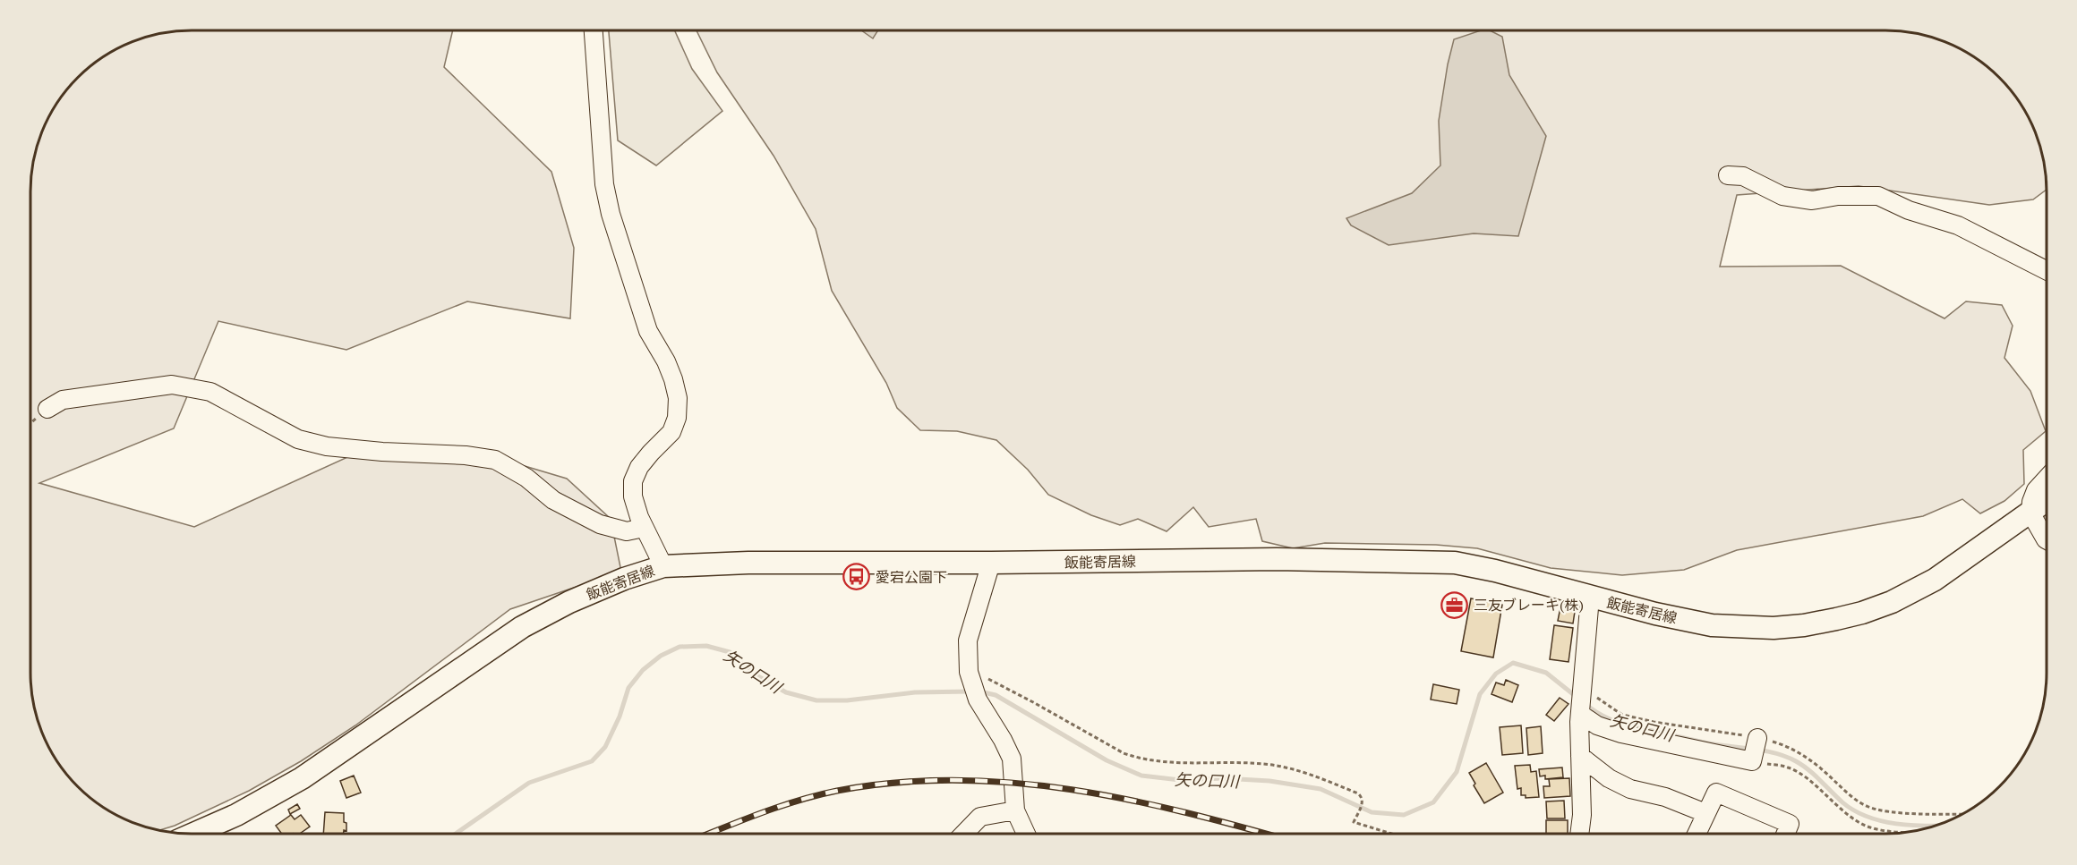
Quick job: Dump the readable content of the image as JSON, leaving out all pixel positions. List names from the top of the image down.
{
  "streets": {
    "main road": ["飯能寄居線"]
  },
  "water": ["矢の口川"],
  "places": {
    "bus stop": ["愛宕公園下"],
    "office": ["三友ブレーキ(株)"]
  }
}
